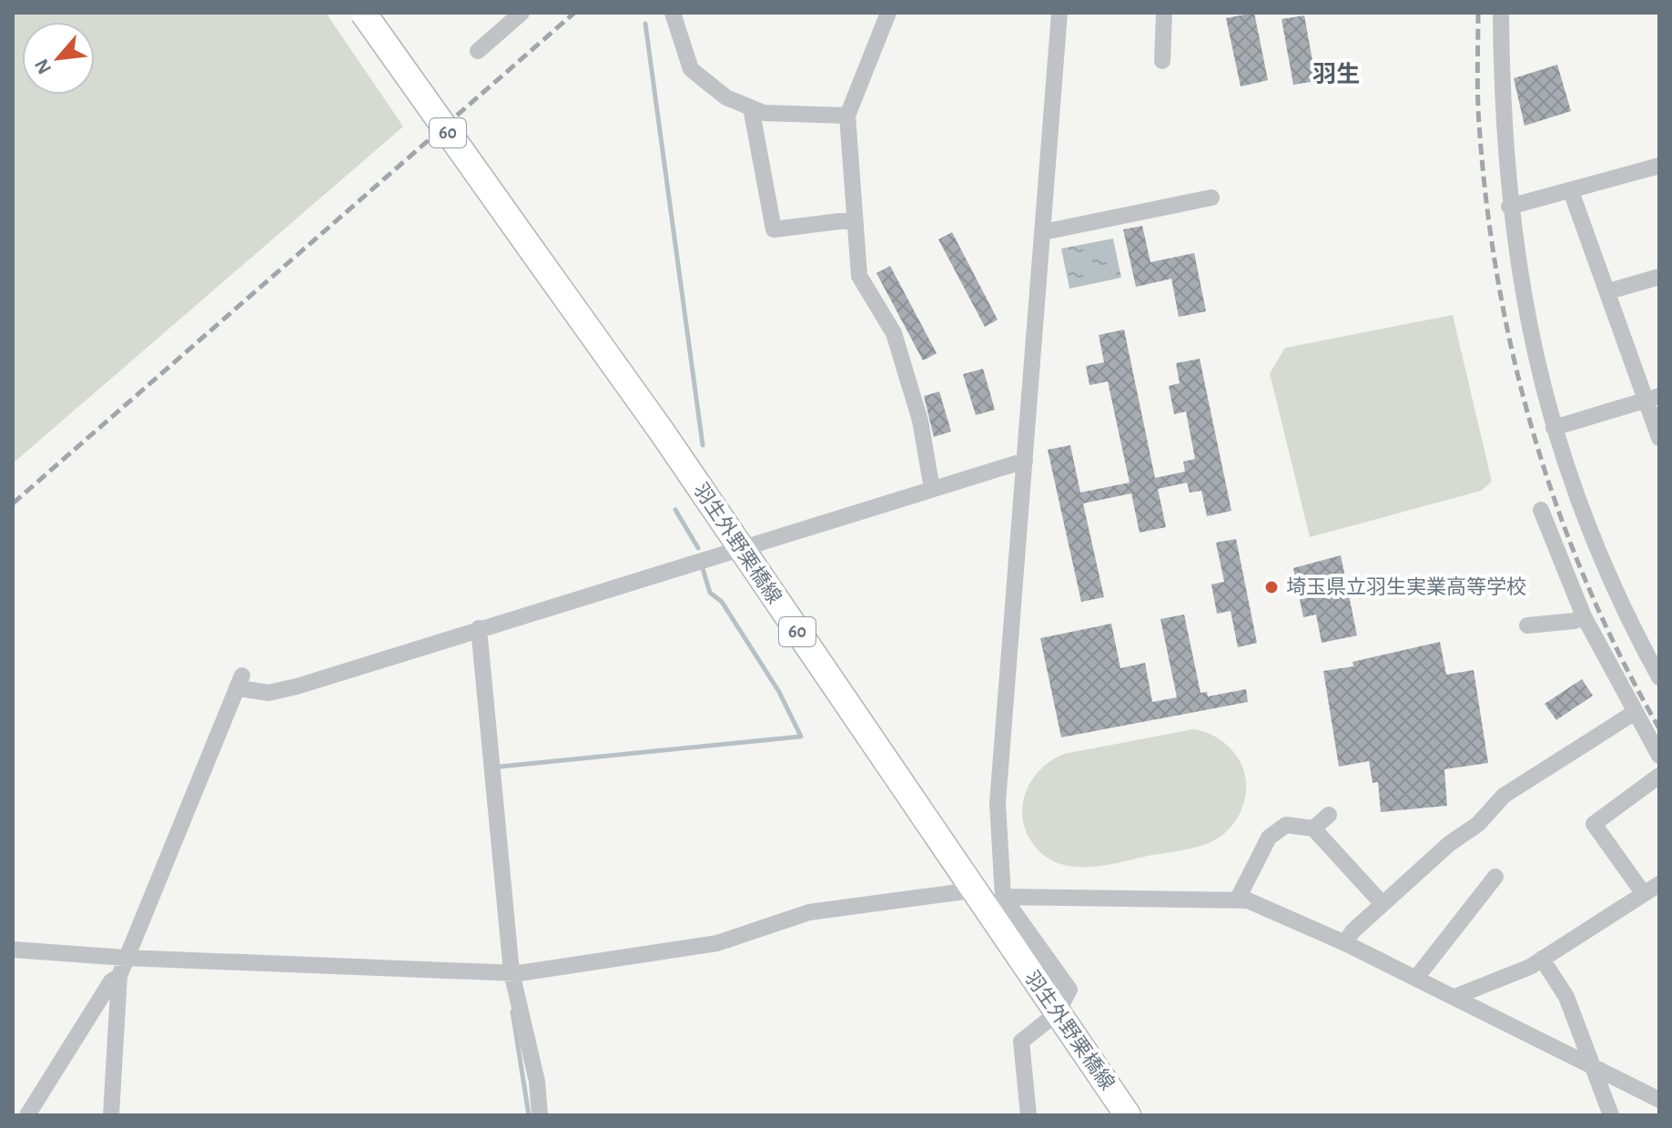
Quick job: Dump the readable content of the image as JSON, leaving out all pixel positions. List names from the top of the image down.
{
  "streets": {
    "main road": ["60", "羽生外野栗橋線"]
  },
  "districts": ["羽生"],
  "places": ["埼玉県立羽生実業高等学校"],
  "north": "bottom left"
}
